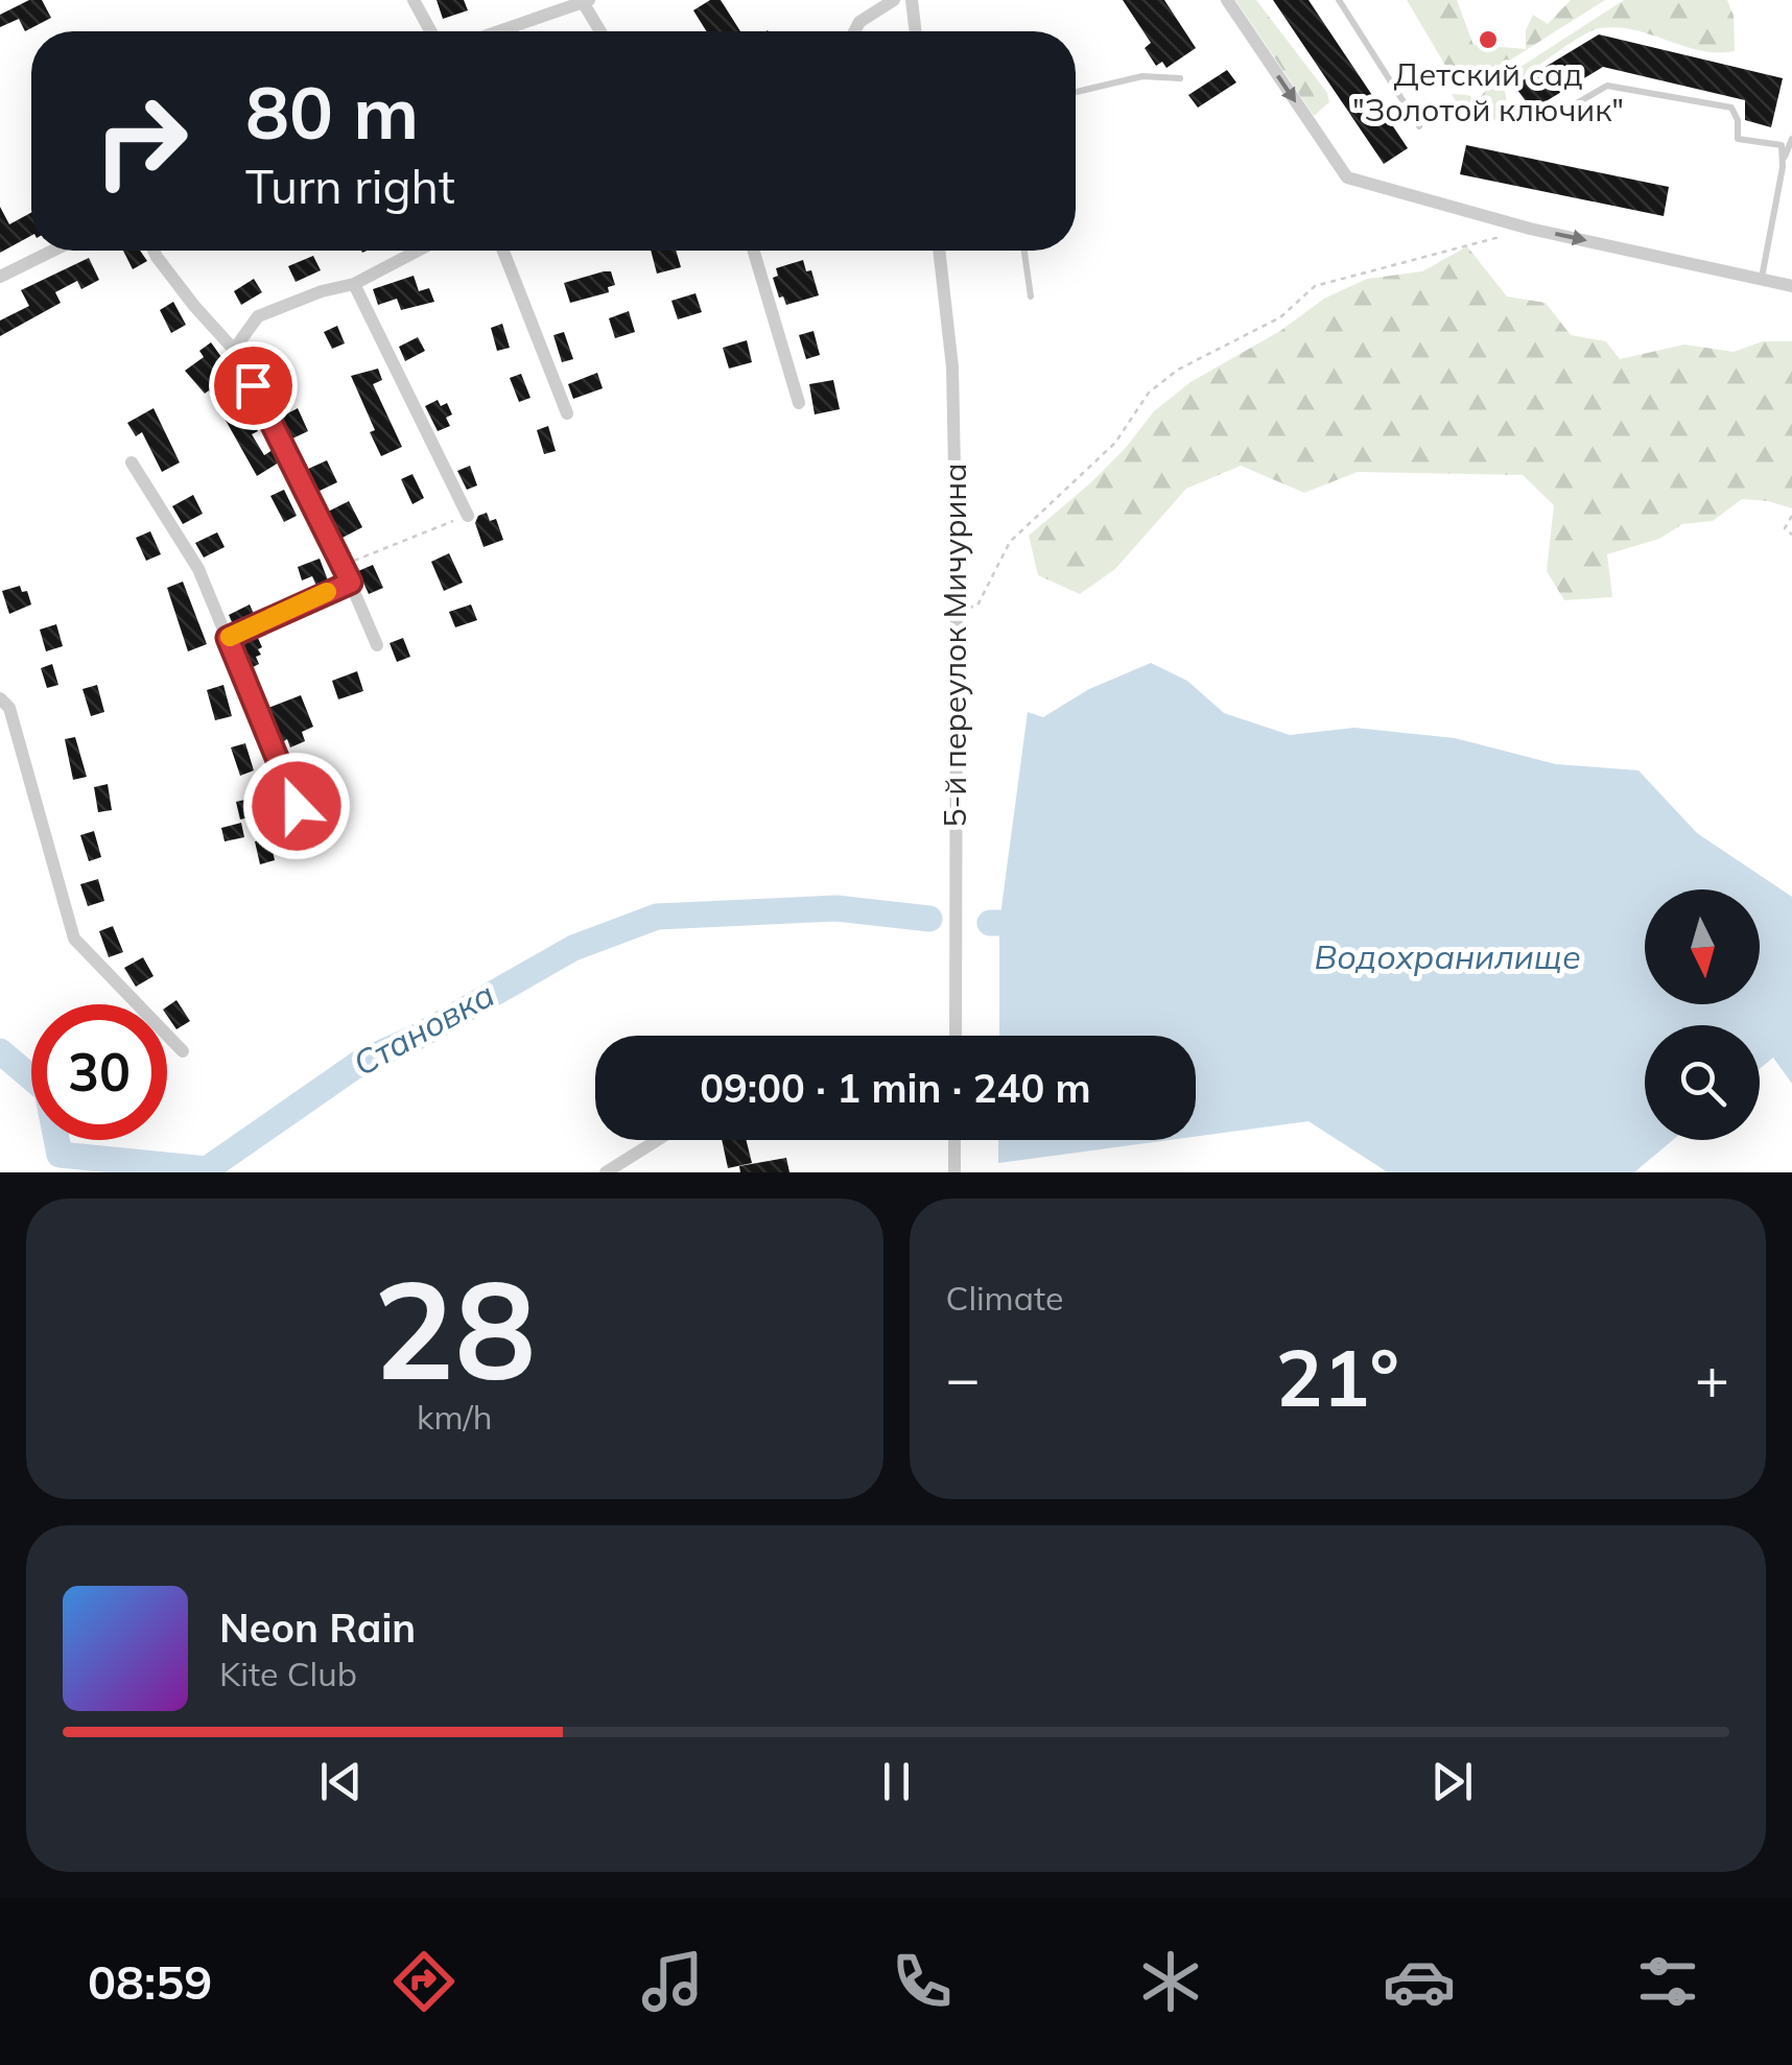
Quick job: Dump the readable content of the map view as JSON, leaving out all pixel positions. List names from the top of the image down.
{
  "streets": {
    "street": ["5-й переулок Мичурина"]
  },
  "water": ["Водохранилище", "Становка"],
  "places": ["Детский сад \"Золотой ключик\""],
  "north": "bottom",
  "page": {
    "turn": ["80 m", "Turn right"],
    "limit": "30",
    "trip": "09:00 · 1 min · 240 m",
    "tile": [
      ["28", "km/h"],
      "Climate"
    ],
    "heat": ["−", "21°", "+"],
    "song": ["Neon Rain", "Kite Club"],
    "tabs": "08:59"
  }
}
